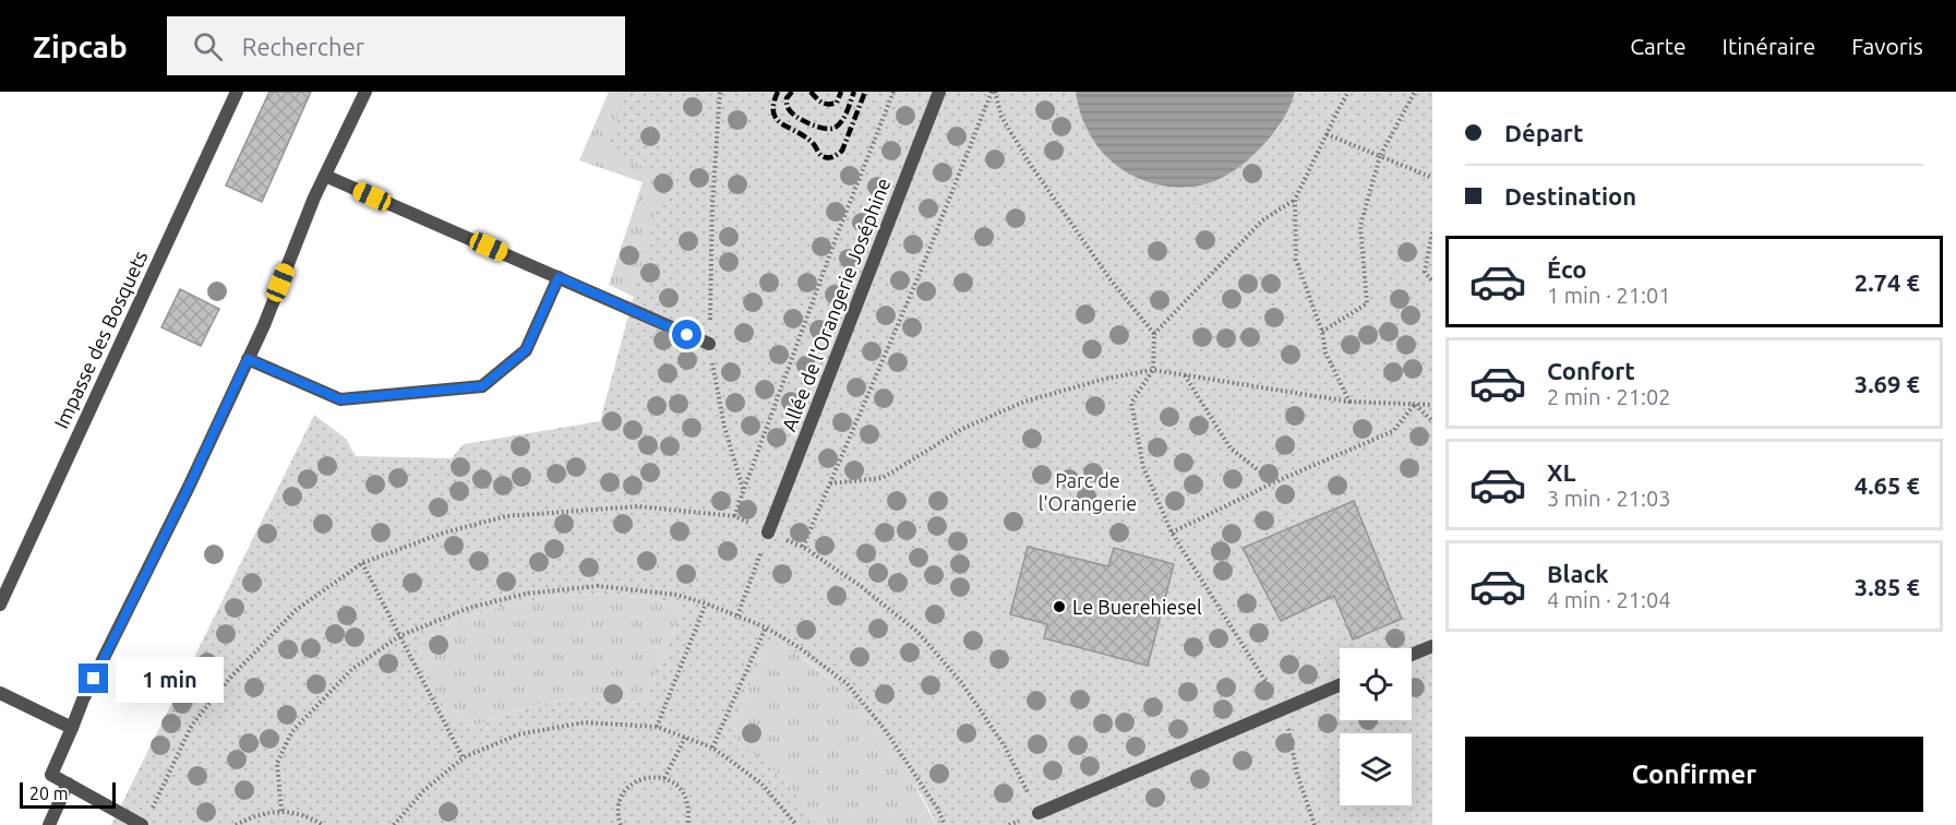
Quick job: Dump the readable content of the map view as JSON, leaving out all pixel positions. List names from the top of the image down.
{
  "streets": {
    "street": ["Allée de l'Orangerie Joséphine", "Impasse des Bosquets"]
  },
  "parks": ["Parc de l'Orangerie"],
  "places": ["Le Buerehiesel"],
  "scale_bar": "20 m",
  "page": {
    "header": "Zipcab",
    "search": "Rechercher",
    "nav": ["Carte", "Itinéraire", "Favoris"],
    "banner": ["Départ", "Destination"],
    "list": [
      {
        "name": "Éco",
        "note": "1 min · 21:01",
        "value": "2.74 €"
      },
      {
        "name": "Confort",
        "note": "2 min · 21:02",
        "value": "3.69 €"
      },
      {
        "name": "XL",
        "note": "3 min · 21:03",
        "value": "4.65 €"
      },
      {
        "name": "Black",
        "note": "4 min · 21:04",
        "value": "3.85 €"
      }
    ],
    "bubble": "1 min",
    "buttons": "Confirmer",
    "scale": "20 m"
  }
}
